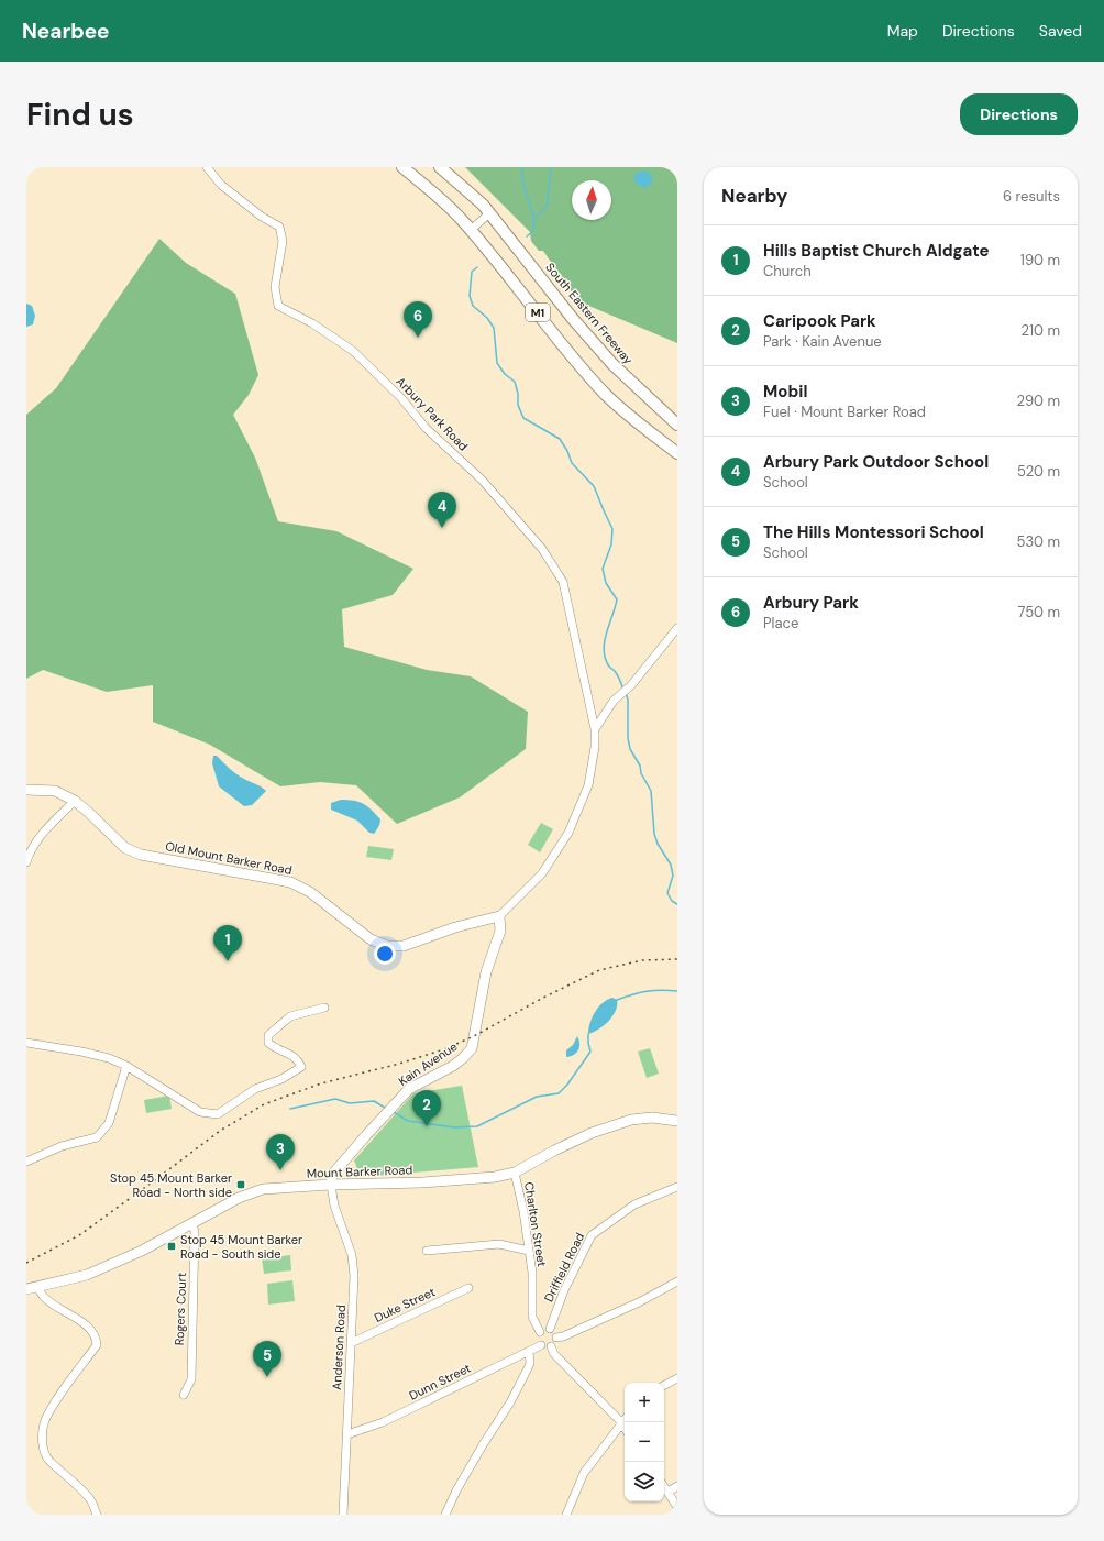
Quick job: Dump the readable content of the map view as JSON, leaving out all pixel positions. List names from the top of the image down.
{
  "streets": {
    "highway": ["M1", "South Eastern Freeway"],
    "main road": ["Old Mount Barker Road", "Kain Avenue", "Mount Barker Road"],
    "street": [
      "Arbury Park Road",
      "Charlton Street",
      "Driffield Road",
      "Duke Street",
      "Rogers Court",
      "Anderson Road",
      "Dunn Street"
    ]
  },
  "crossings": [
    ["Old Mount Barker Road", "Kain Avenue"],
    ["Kain Avenue", "Mount Barker Road"],
    ["Kain Avenue", "Anderson Road"],
    ["Mount Barker Road", "Charlton Street"],
    ["Mount Barker Road", "Rogers Court"],
    ["Mount Barker Road", "Anderson Road"],
    ["Charlton Street", "Driffield Road"],
    ["Charlton Street", "Dunn Street"],
    ["Driffield Road", "Dunn Street"],
    ["Duke Street", "Anderson Road"],
    ["Anderson Road", "Dunn Street"]
  ],
  "places": {
    "transit": ["Stop 45 Mount Barker Road - North side", "Stop 45 Mount Barker Road - South side"]
  },
  "north": "top",
  "page": {
    "header": "Nearbee",
    "nav": ["Map", "Directions", "Saved"],
    "buttons": "Directions",
    "title": "Find us",
    "heading": ["Nearby", "6 results"],
    "list": [
      {
        "mark": "1",
        "name": "Hills Baptist Church Aldgate",
        "note": "Church",
        "value": "190 m"
      },
      {
        "mark": "2",
        "name": "Caripook Park",
        "note": "Park · Kain Avenue",
        "value": "210 m"
      },
      {
        "mark": "3",
        "name": "Mobil",
        "note": "Fuel · Mount Barker Road",
        "value": "290 m"
      },
      {
        "mark": "4",
        "name": "Arbury Park Outdoor School",
        "note": "School",
        "value": "520 m"
      },
      {
        "mark": "5",
        "name": "The Hills Montessori School",
        "note": "School",
        "value": "530 m"
      },
      {
        "mark": "6",
        "name": "Arbury Park",
        "note": "Place",
        "value": "750 m"
      }
    ],
    "pins": [
      "6",
      "4",
      "1",
      "2",
      "3",
      "5"
    ],
    "map_buttons": ["+", "−"]
  }
}
